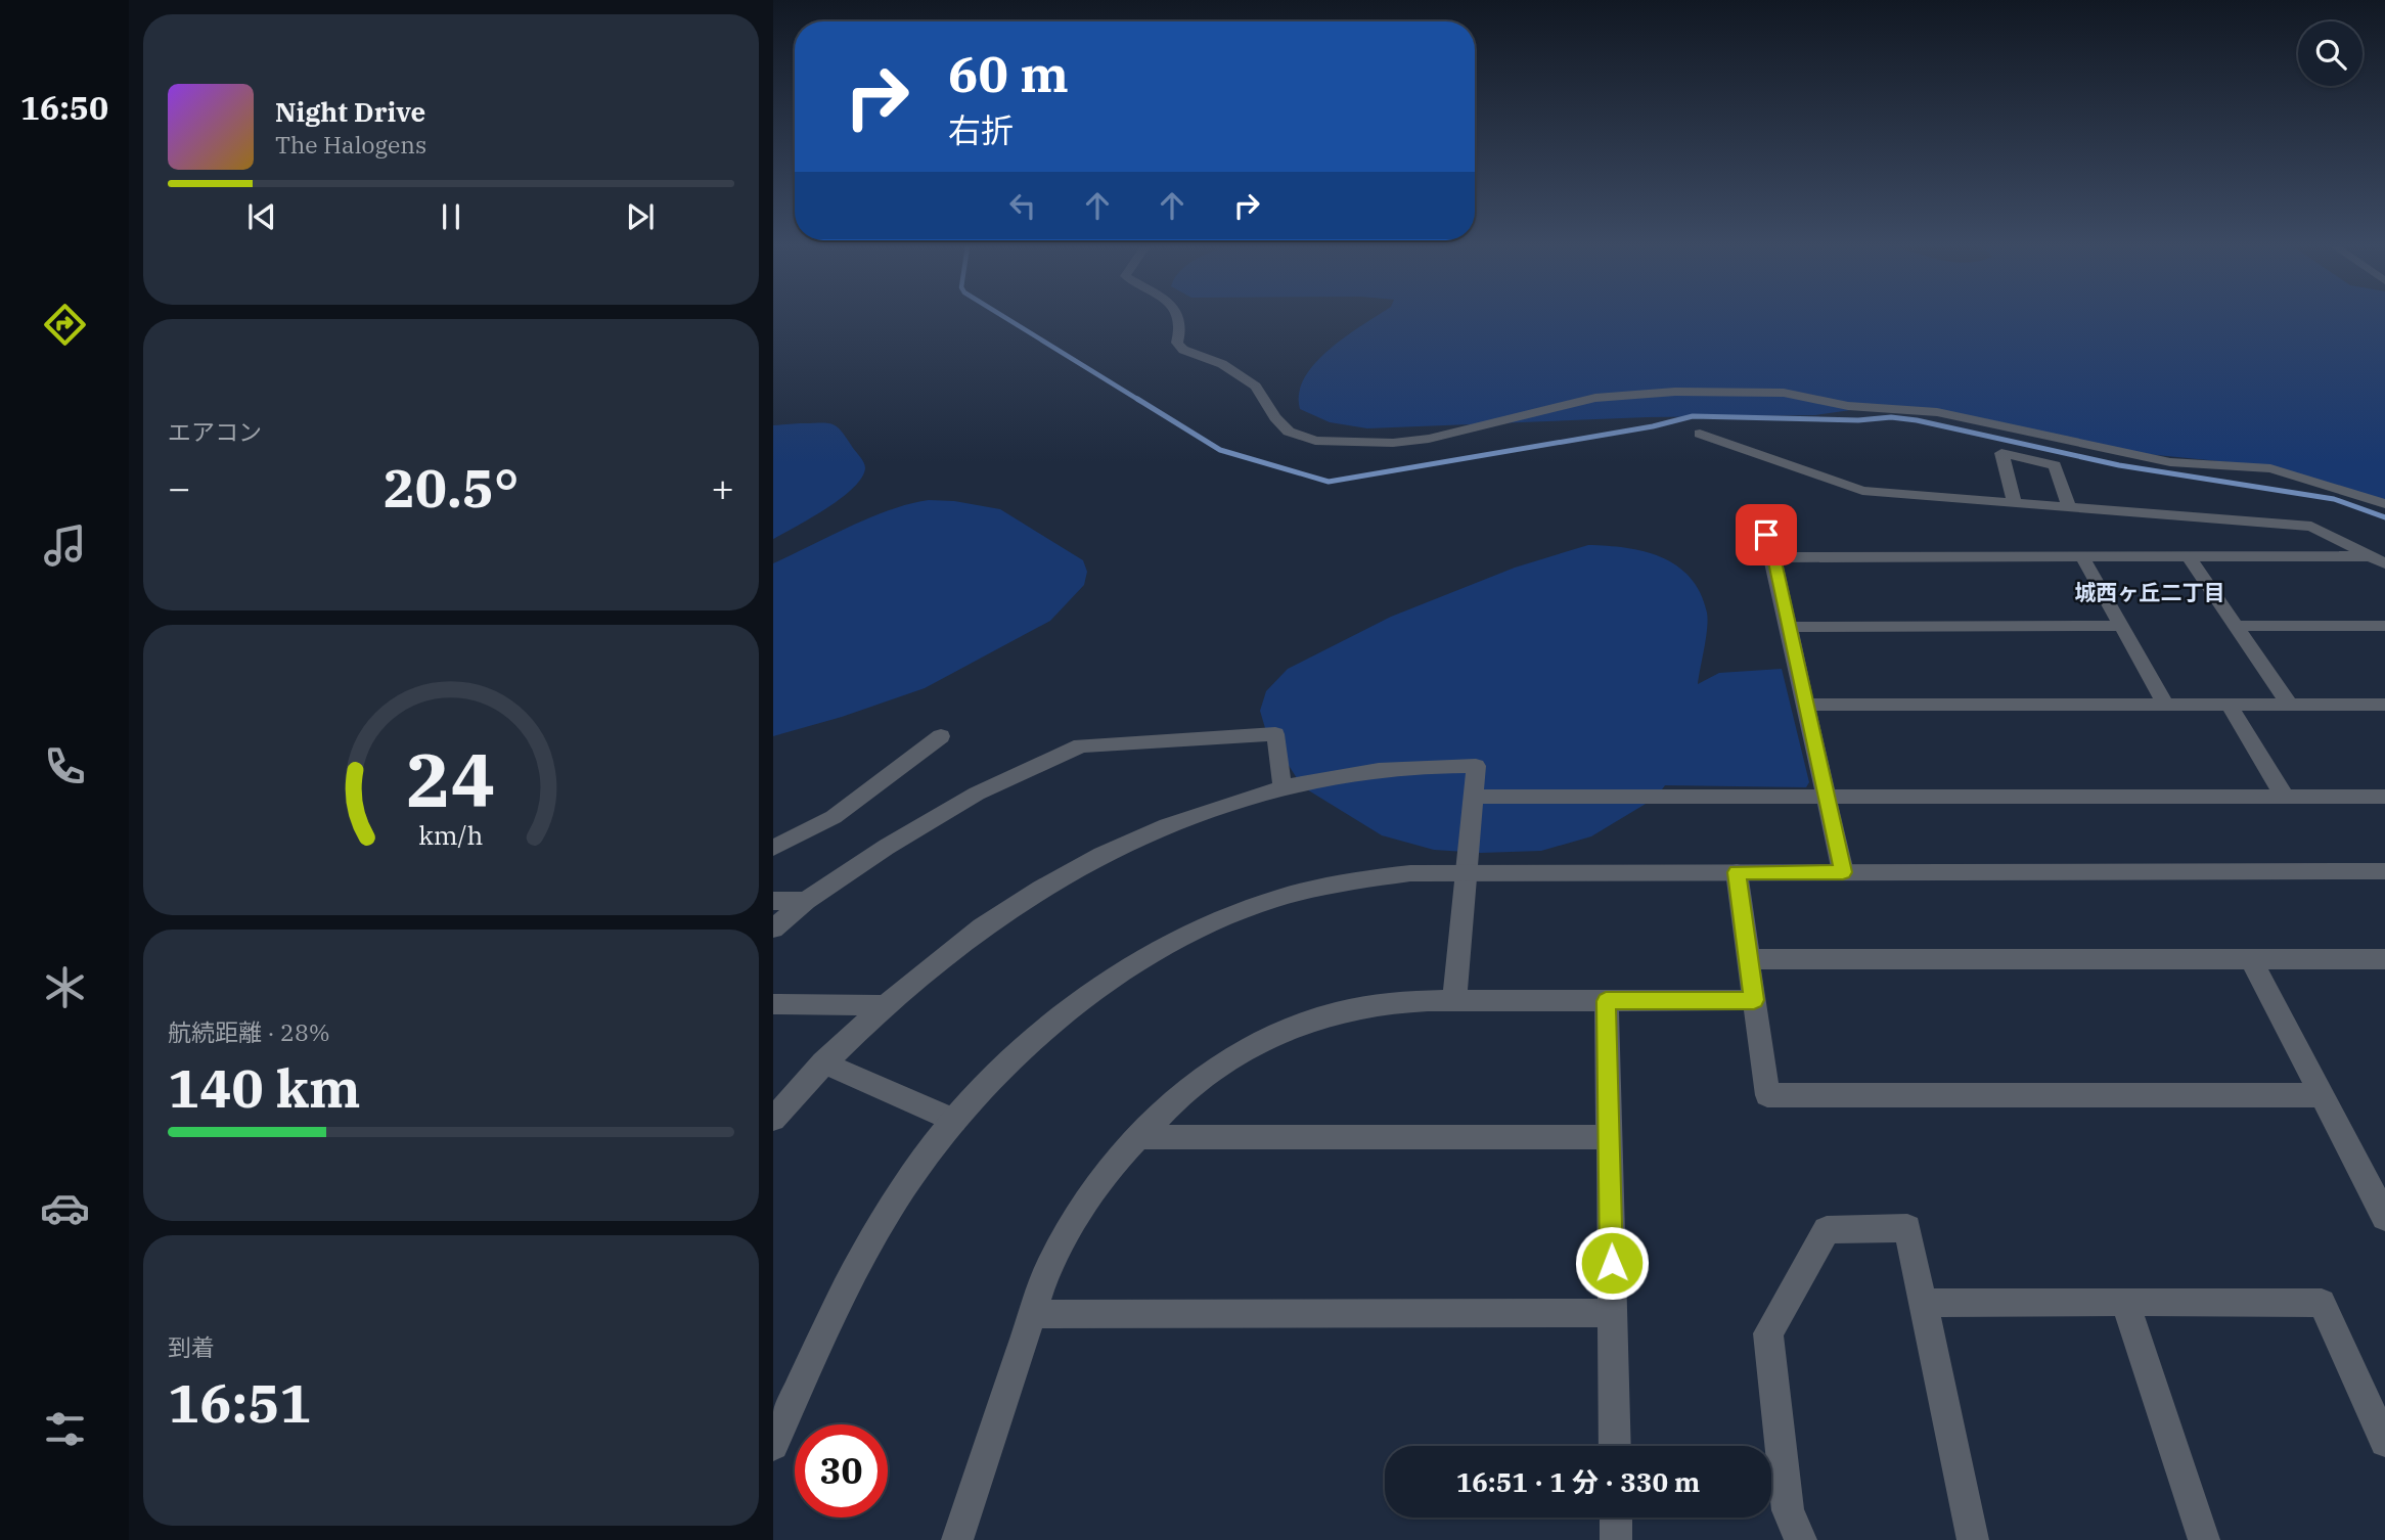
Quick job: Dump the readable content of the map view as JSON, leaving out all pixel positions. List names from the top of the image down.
{
  "districts": ["城西ヶ丘二丁目"],
  "page": {
    "tabs": "16:50",
    "turn": ["60 m", "右折"],
    "song": ["Night Drive", "The Halogens"],
    "tile": [
      "エアコン",
      ["航続距離 · 28%", "140 km"],
      ["到着", "16:51"]
    ],
    "heat": ["−", "20.5°", "+"],
    "limit": "30",
    "trip": "16:51 · 1 分 · 330 m",
    "gauge": ["24", "km/h"]
  }
}
